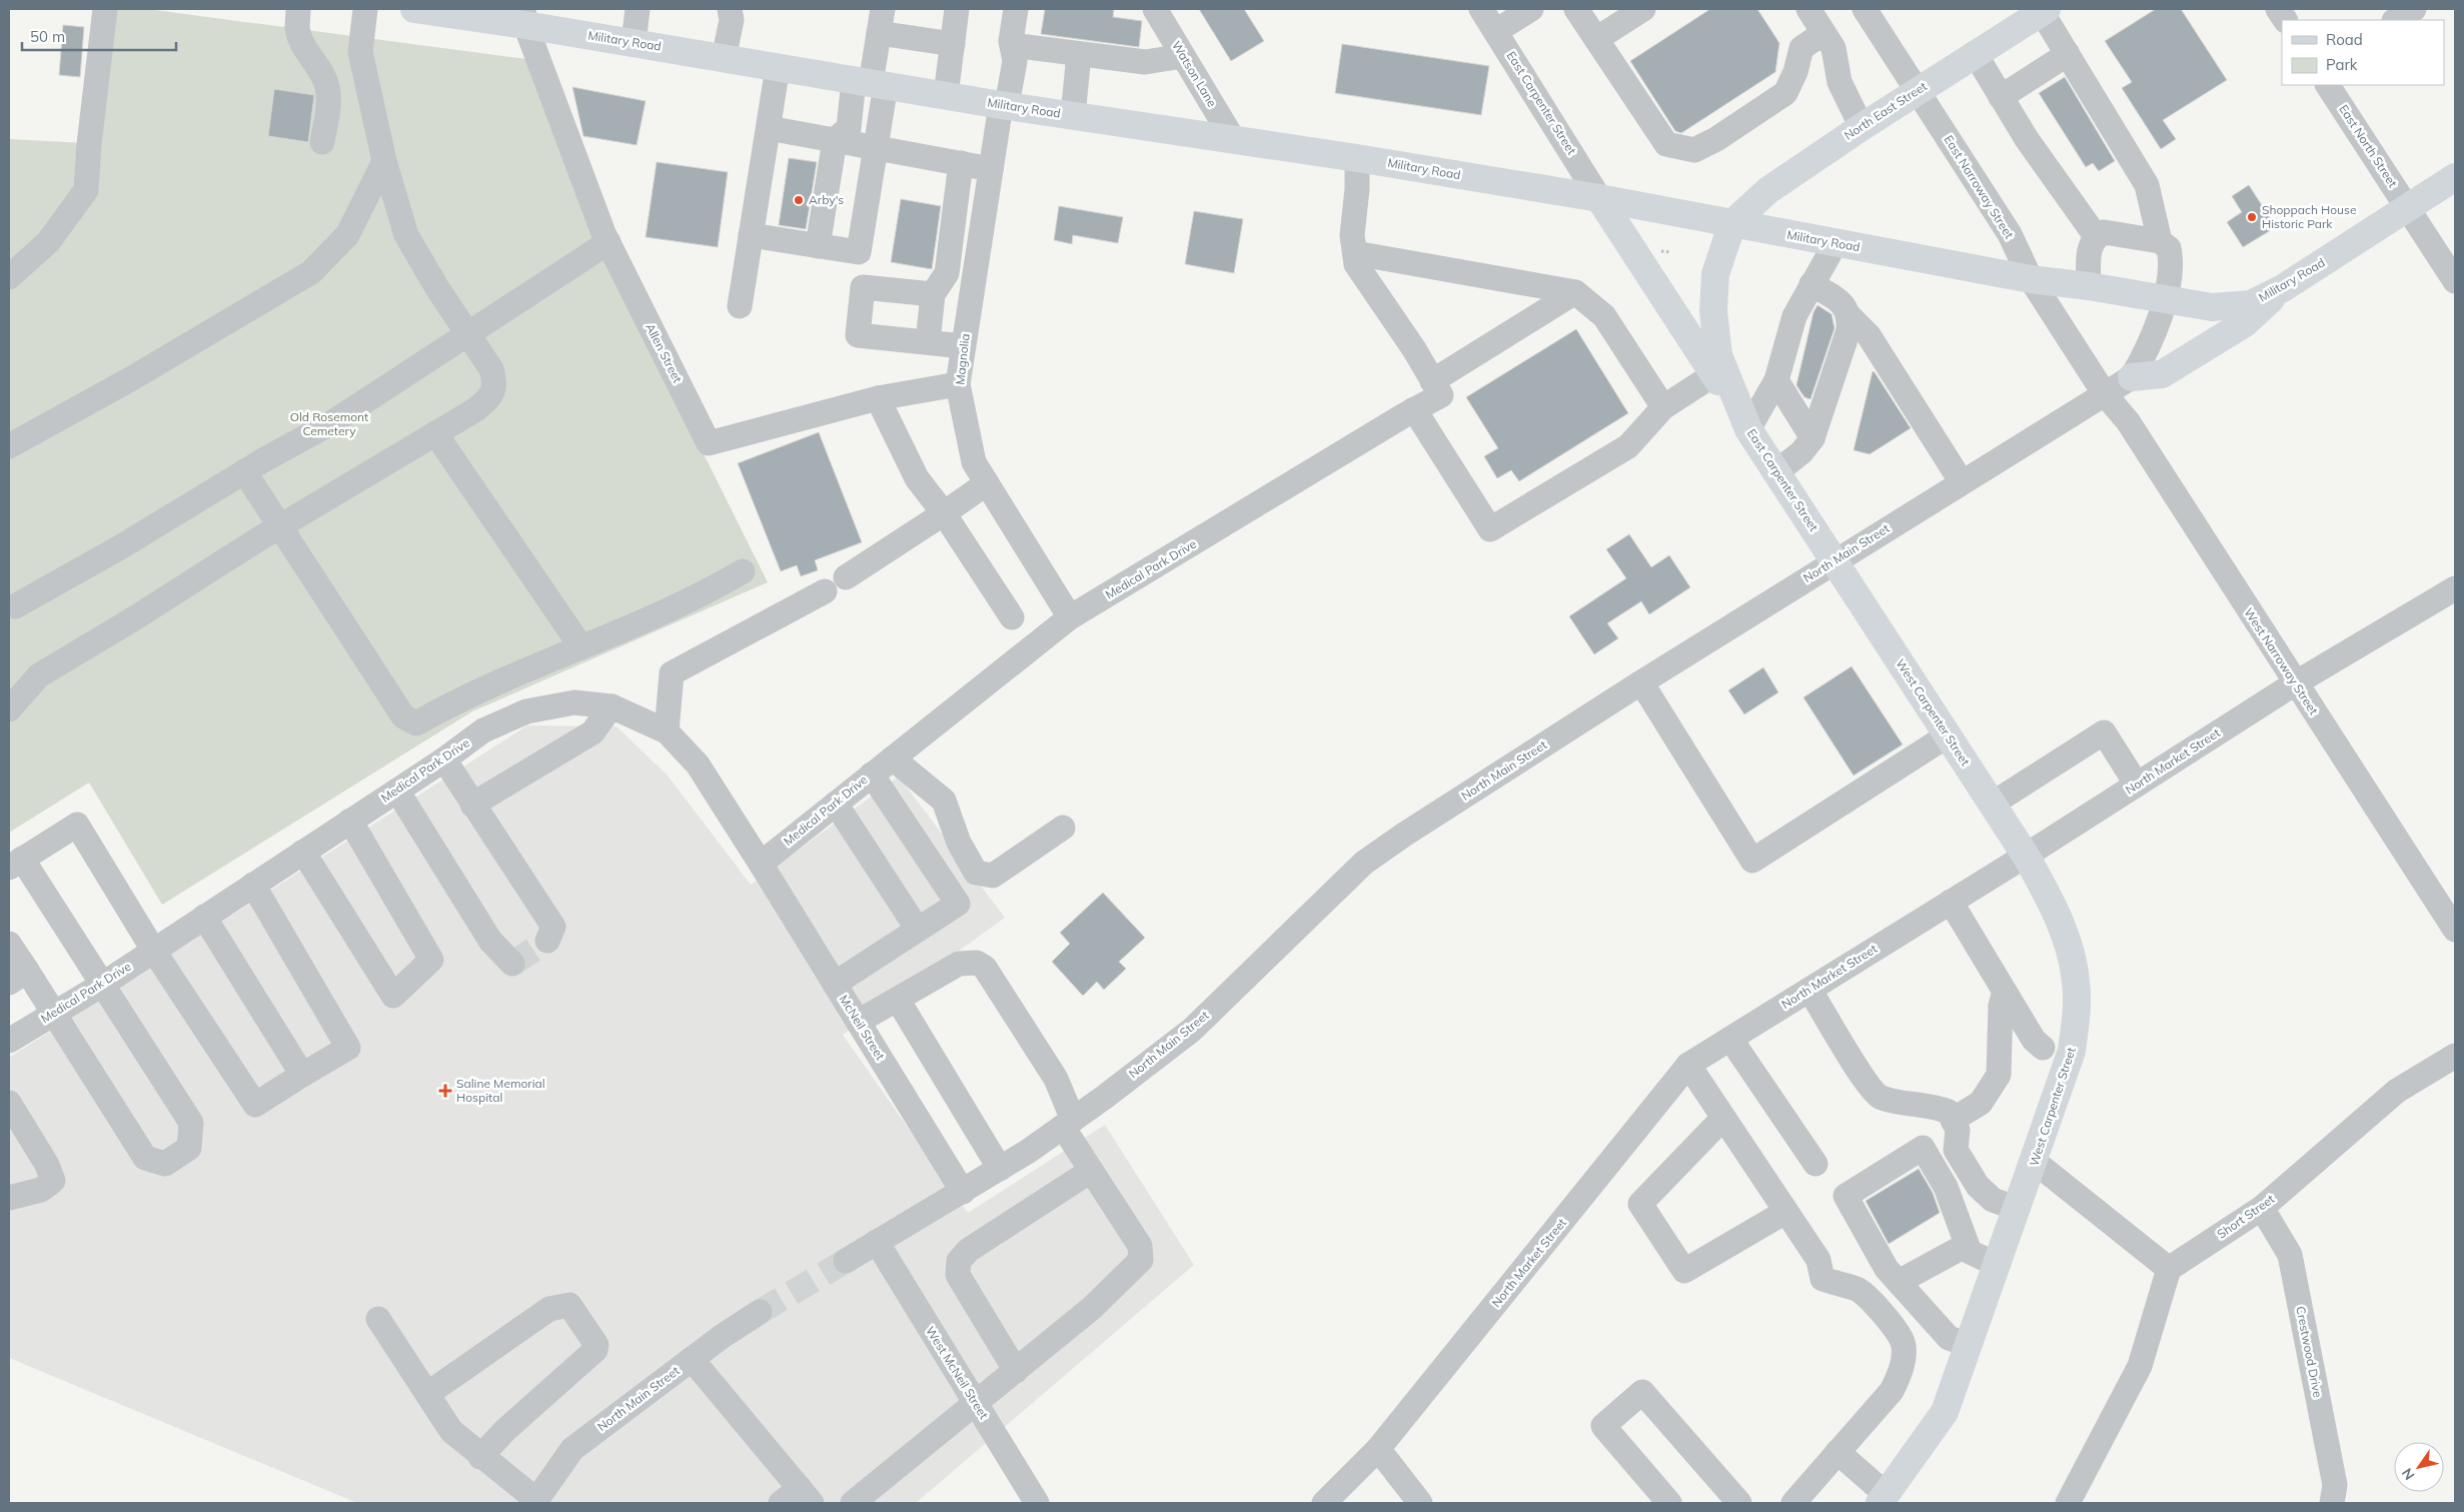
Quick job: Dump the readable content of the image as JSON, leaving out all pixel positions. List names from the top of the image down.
{
  "streets": {
    "main road": [
      "Military Road",
      "East Carpenter Street",
      "North East Street",
      "West Carpenter Street"
    ],
    "street": [
      "Watson Lane",
      "East North Street",
      "East Narroway Street",
      "Allen Street",
      "Magnolia",
      "North Main Street",
      "Medical Park Drive",
      "West Narroway Street",
      "North Market Street",
      "McNeil Street",
      "Short Street",
      "Crestwood Drive",
      "West McNeil Street"
    ]
  },
  "crossings": [
    ["Military Road", "Watson Lane"],
    ["Military Road", "East Carpenter Street"],
    ["Military Road", "North East Street"],
    ["Military Road", "East North Street"],
    ["Military Road", "East Narroway Street"],
    ["Military Road", "Allen Street"],
    ["Military Road", "Magnolia"],
    ["Military Road", "North Main Street"],
    ["Military Road", "Medical Park Drive"],
    ["East Carpenter Street", "North East Street"],
    ["East Carpenter Street", "North Main Street"],
    ["East Carpenter Street", "West Carpenter Street"],
    ["North East Street", "East Narroway Street"],
    ["North East Street", "North Main Street"],
    ["East Narroway Street", "North Main Street"],
    ["East Narroway Street", "West Narroway Street"],
    ["Allen Street", "Magnolia"],
    ["Magnolia", "Medical Park Drive"],
    ["North Main Street", "West Narroway Street"],
    ["North Main Street", "West Carpenter Street"],
    ["North Main Street", "McNeil Street"],
    ["North Main Street", "West McNeil Street"],
    ["Medical Park Drive", "McNeil Street"],
    ["West Narroway Street", "North Market Street"],
    ["West Carpenter Street", "North Market Street"],
    ["Short Street", "Crestwood Drive"]
  ],
  "parks": ["Old Rosemont Cemetery"],
  "places": {
    "other": ["Arby's", "Shoppach House Historic Park"],
    "health": ["Saline Memorial Hospital"]
  },
  "legend": ["Road", "Park"],
  "scale_bar": "50 m",
  "north": "bottom left"
}
